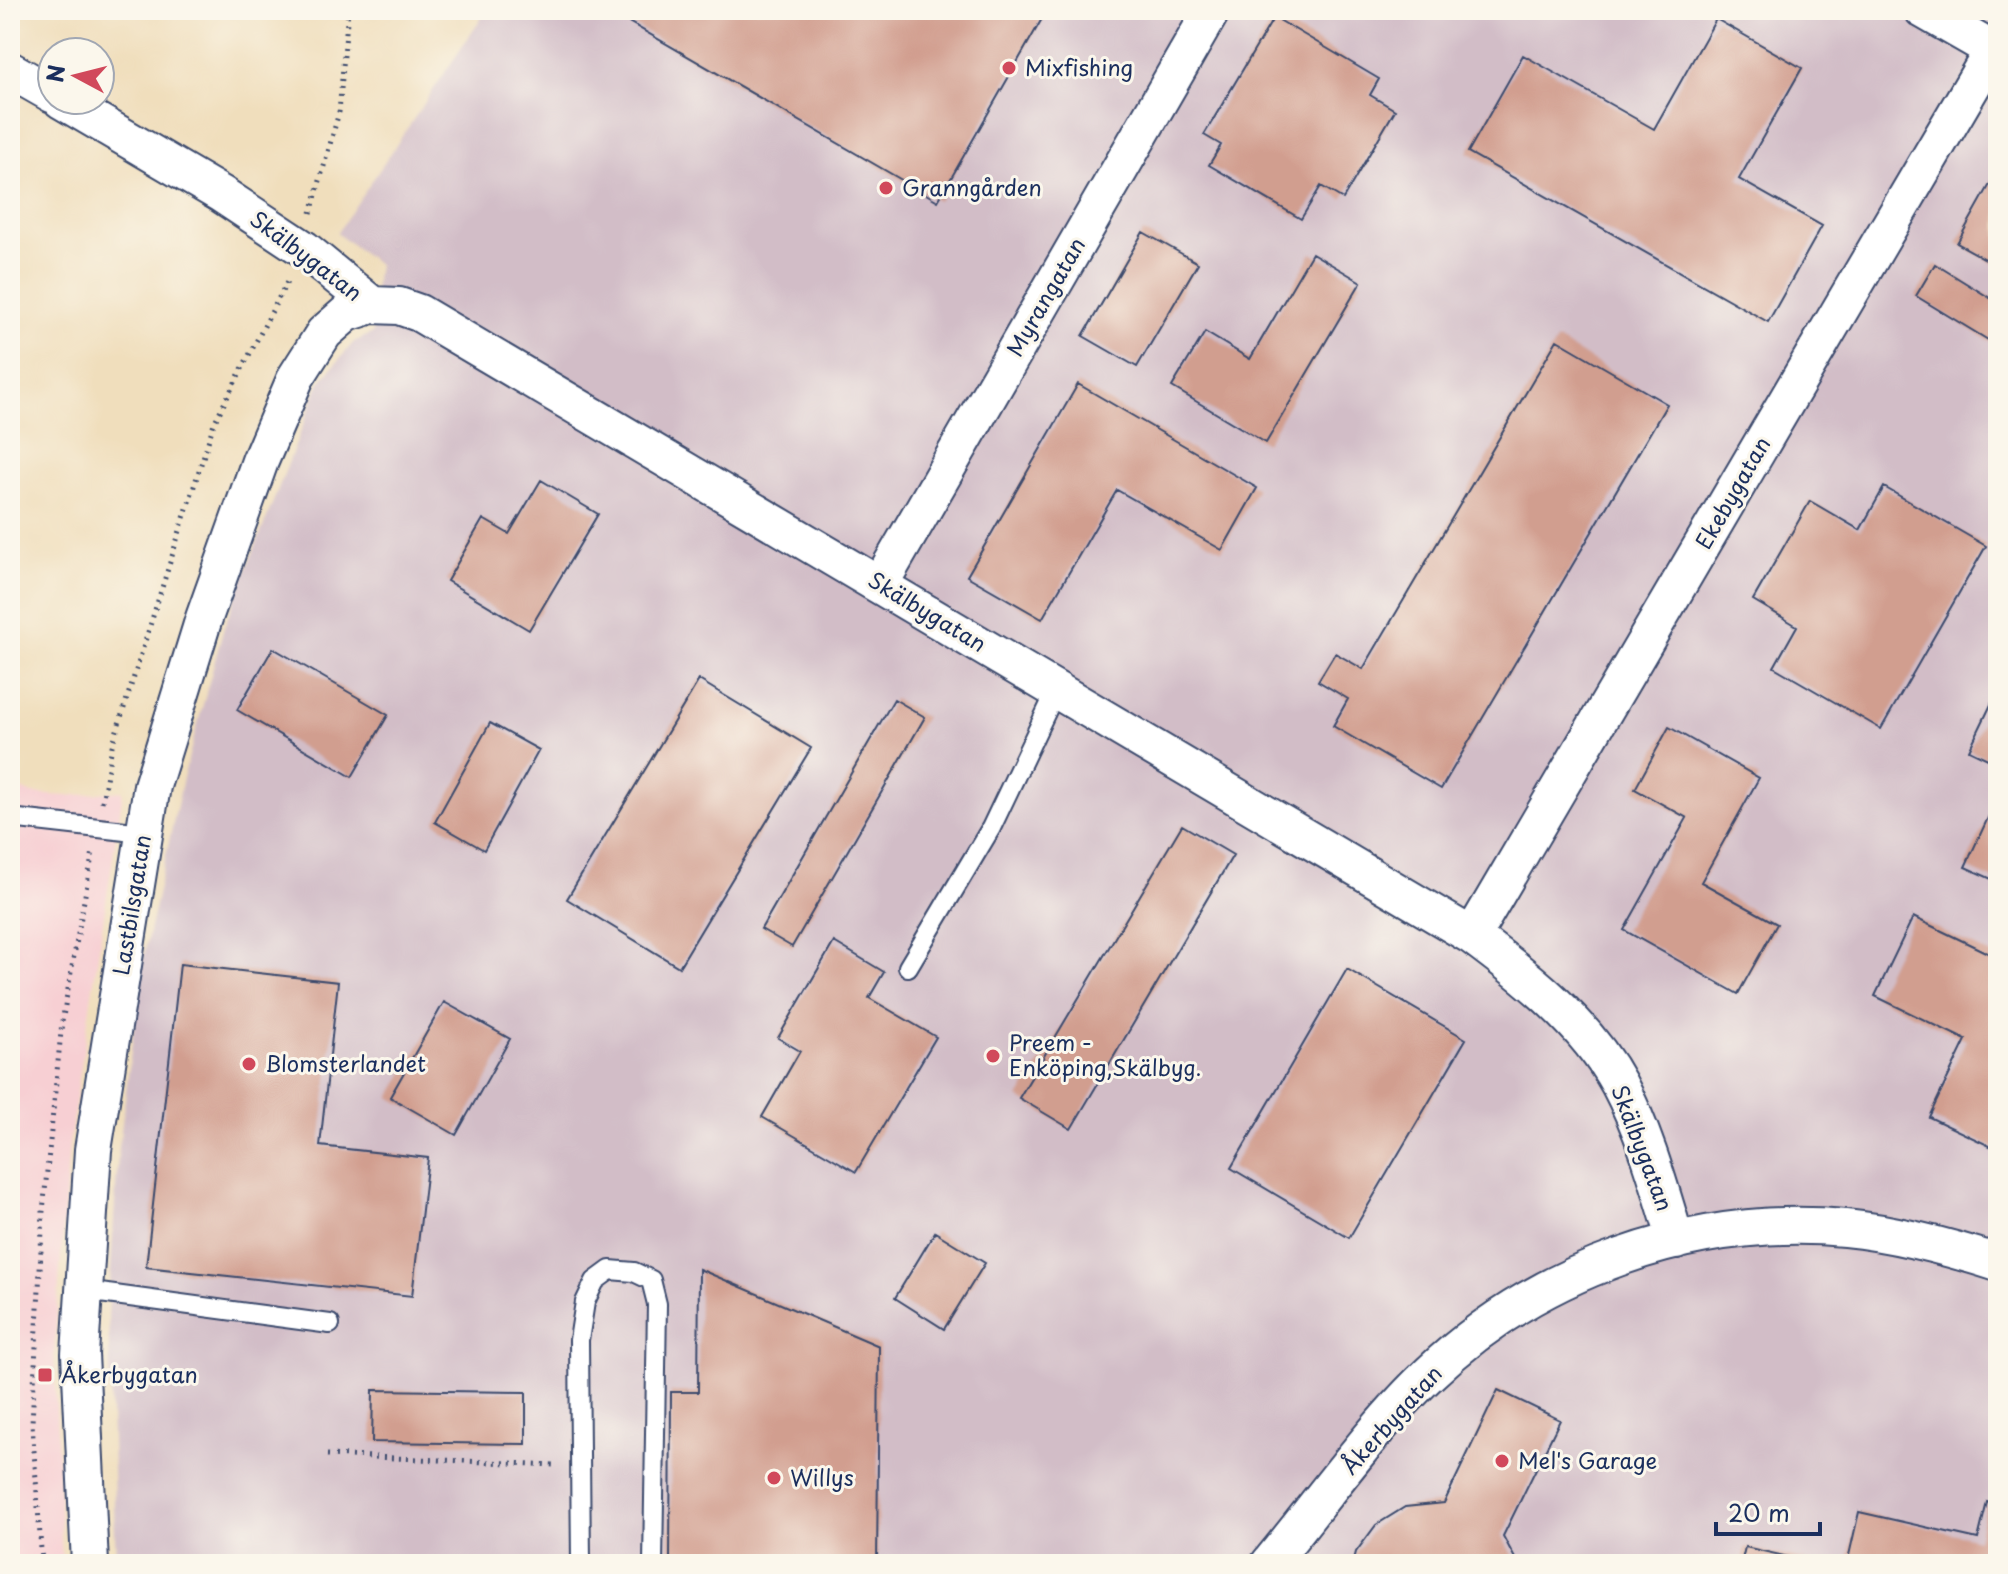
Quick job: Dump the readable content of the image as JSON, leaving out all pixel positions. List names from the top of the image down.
{
  "streets": {
    "street": [
      "Skälbygatan",
      "Myrangatan",
      "Ekebygatan",
      "Lastbilsgatan",
      "Åkerbygatan"
    ]
  },
  "crossings": [
    ["Skälbygatan", "Myrangatan"],
    ["Skälbygatan", "Ekebygatan"],
    ["Skälbygatan", "Lastbilsgatan"],
    ["Skälbygatan", "Åkerbygatan"]
  ],
  "places": {
    "other": [
      "Mixfishing",
      "Granngården",
      "Preem - Enköping,Skälbyg.",
      "Blomsterlandet",
      "Mel's Garage",
      "Willys"
    ],
    "transit": ["Åkerbygatan"]
  },
  "scale_bar": "20 m",
  "north": "left"
}
